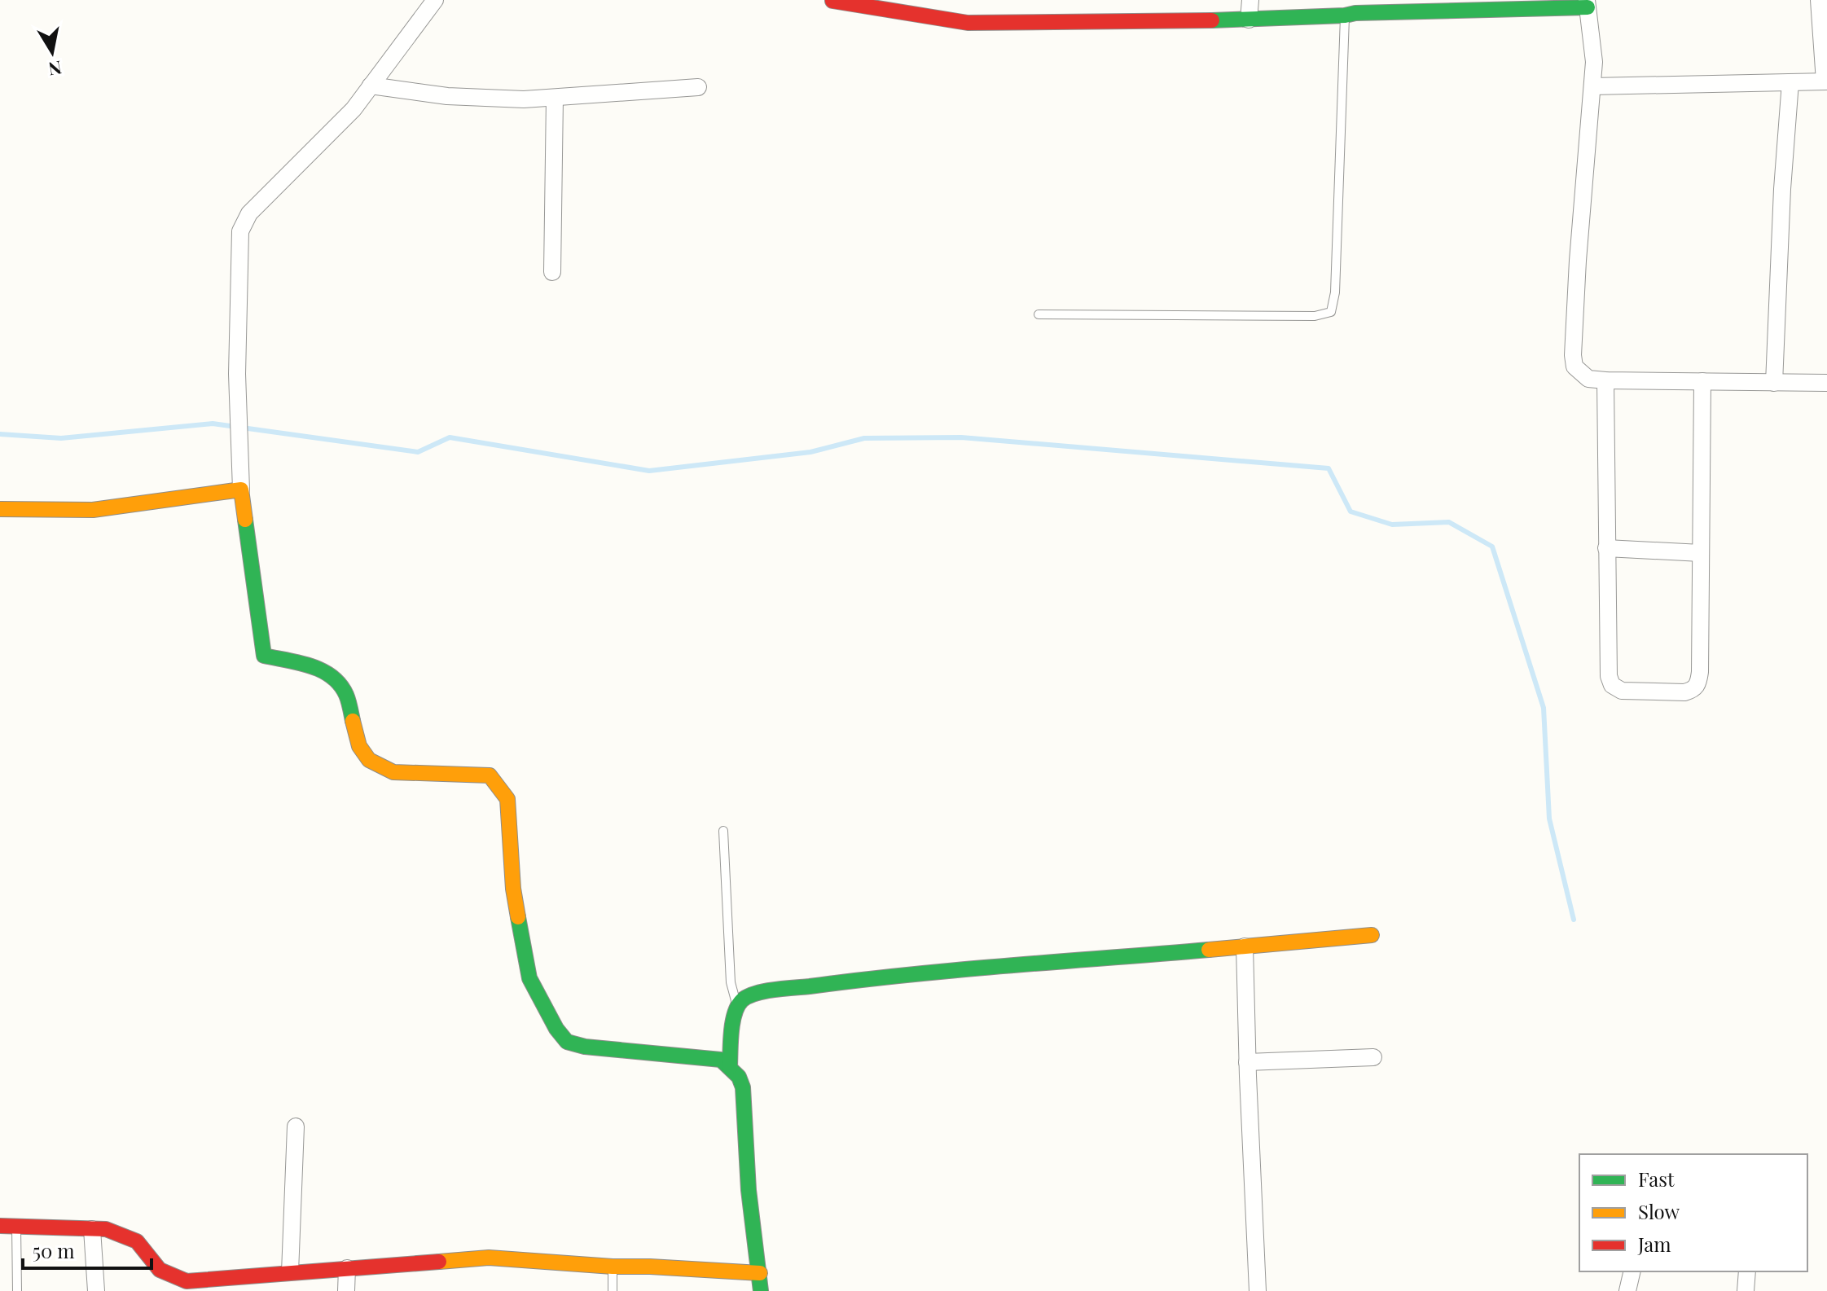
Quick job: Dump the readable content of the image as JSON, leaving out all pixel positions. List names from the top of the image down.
{
  "legend": ["Fast", "Slow", "Jam"],
  "scale_bar": "50 m",
  "north": "bottom"
}
